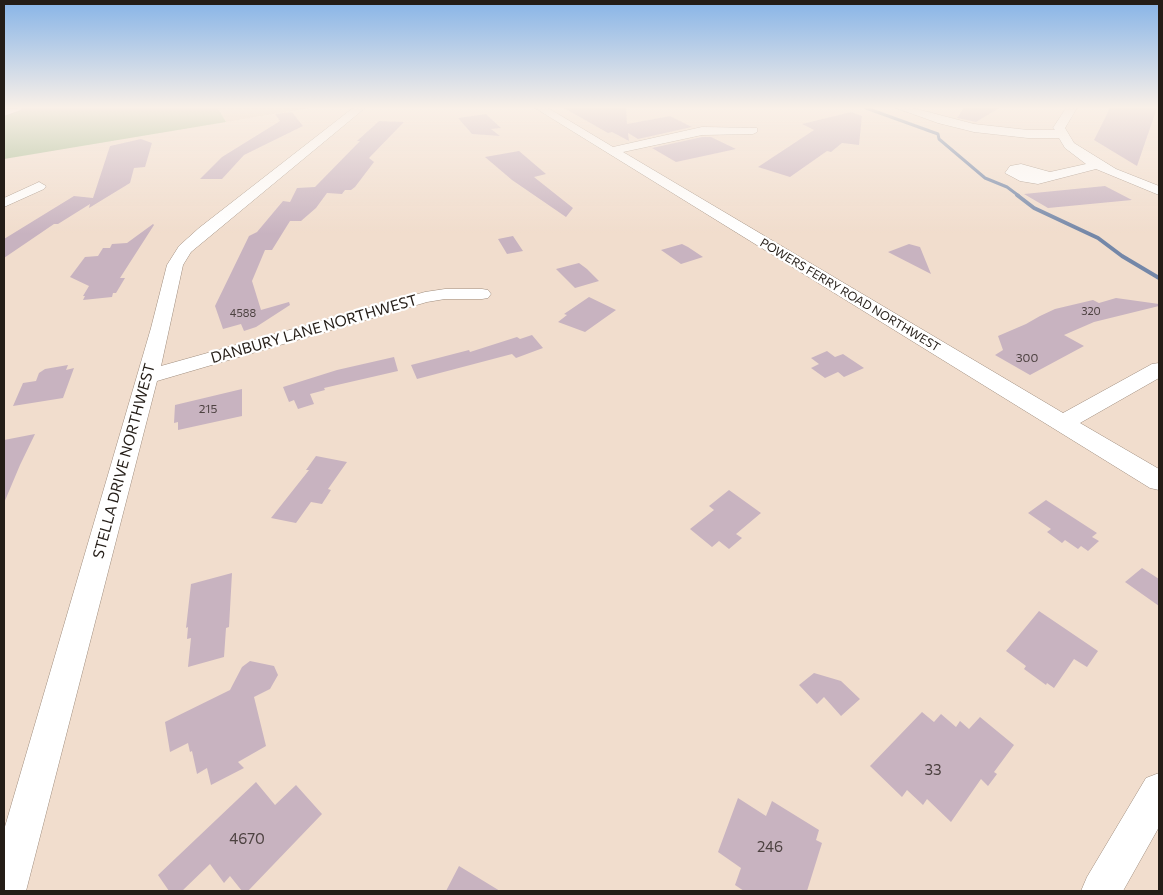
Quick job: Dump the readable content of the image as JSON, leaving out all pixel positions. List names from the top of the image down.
{
  "streets": {
    "street": ["POWERS FERRY ROAD NORTHWEST", "DANBURY LANE NORTHWEST", "STELLA DRIVE NORTHWEST"]
  },
  "crossings": [
    ["DANBURY LANE NORTHWEST", "STELLA DRIVE NORTHWEST"]
  ],
  "house_numbers": [
    "320",
    "4588",
    "300",
    "215",
    "33",
    "4670",
    "246"
  ]
}
